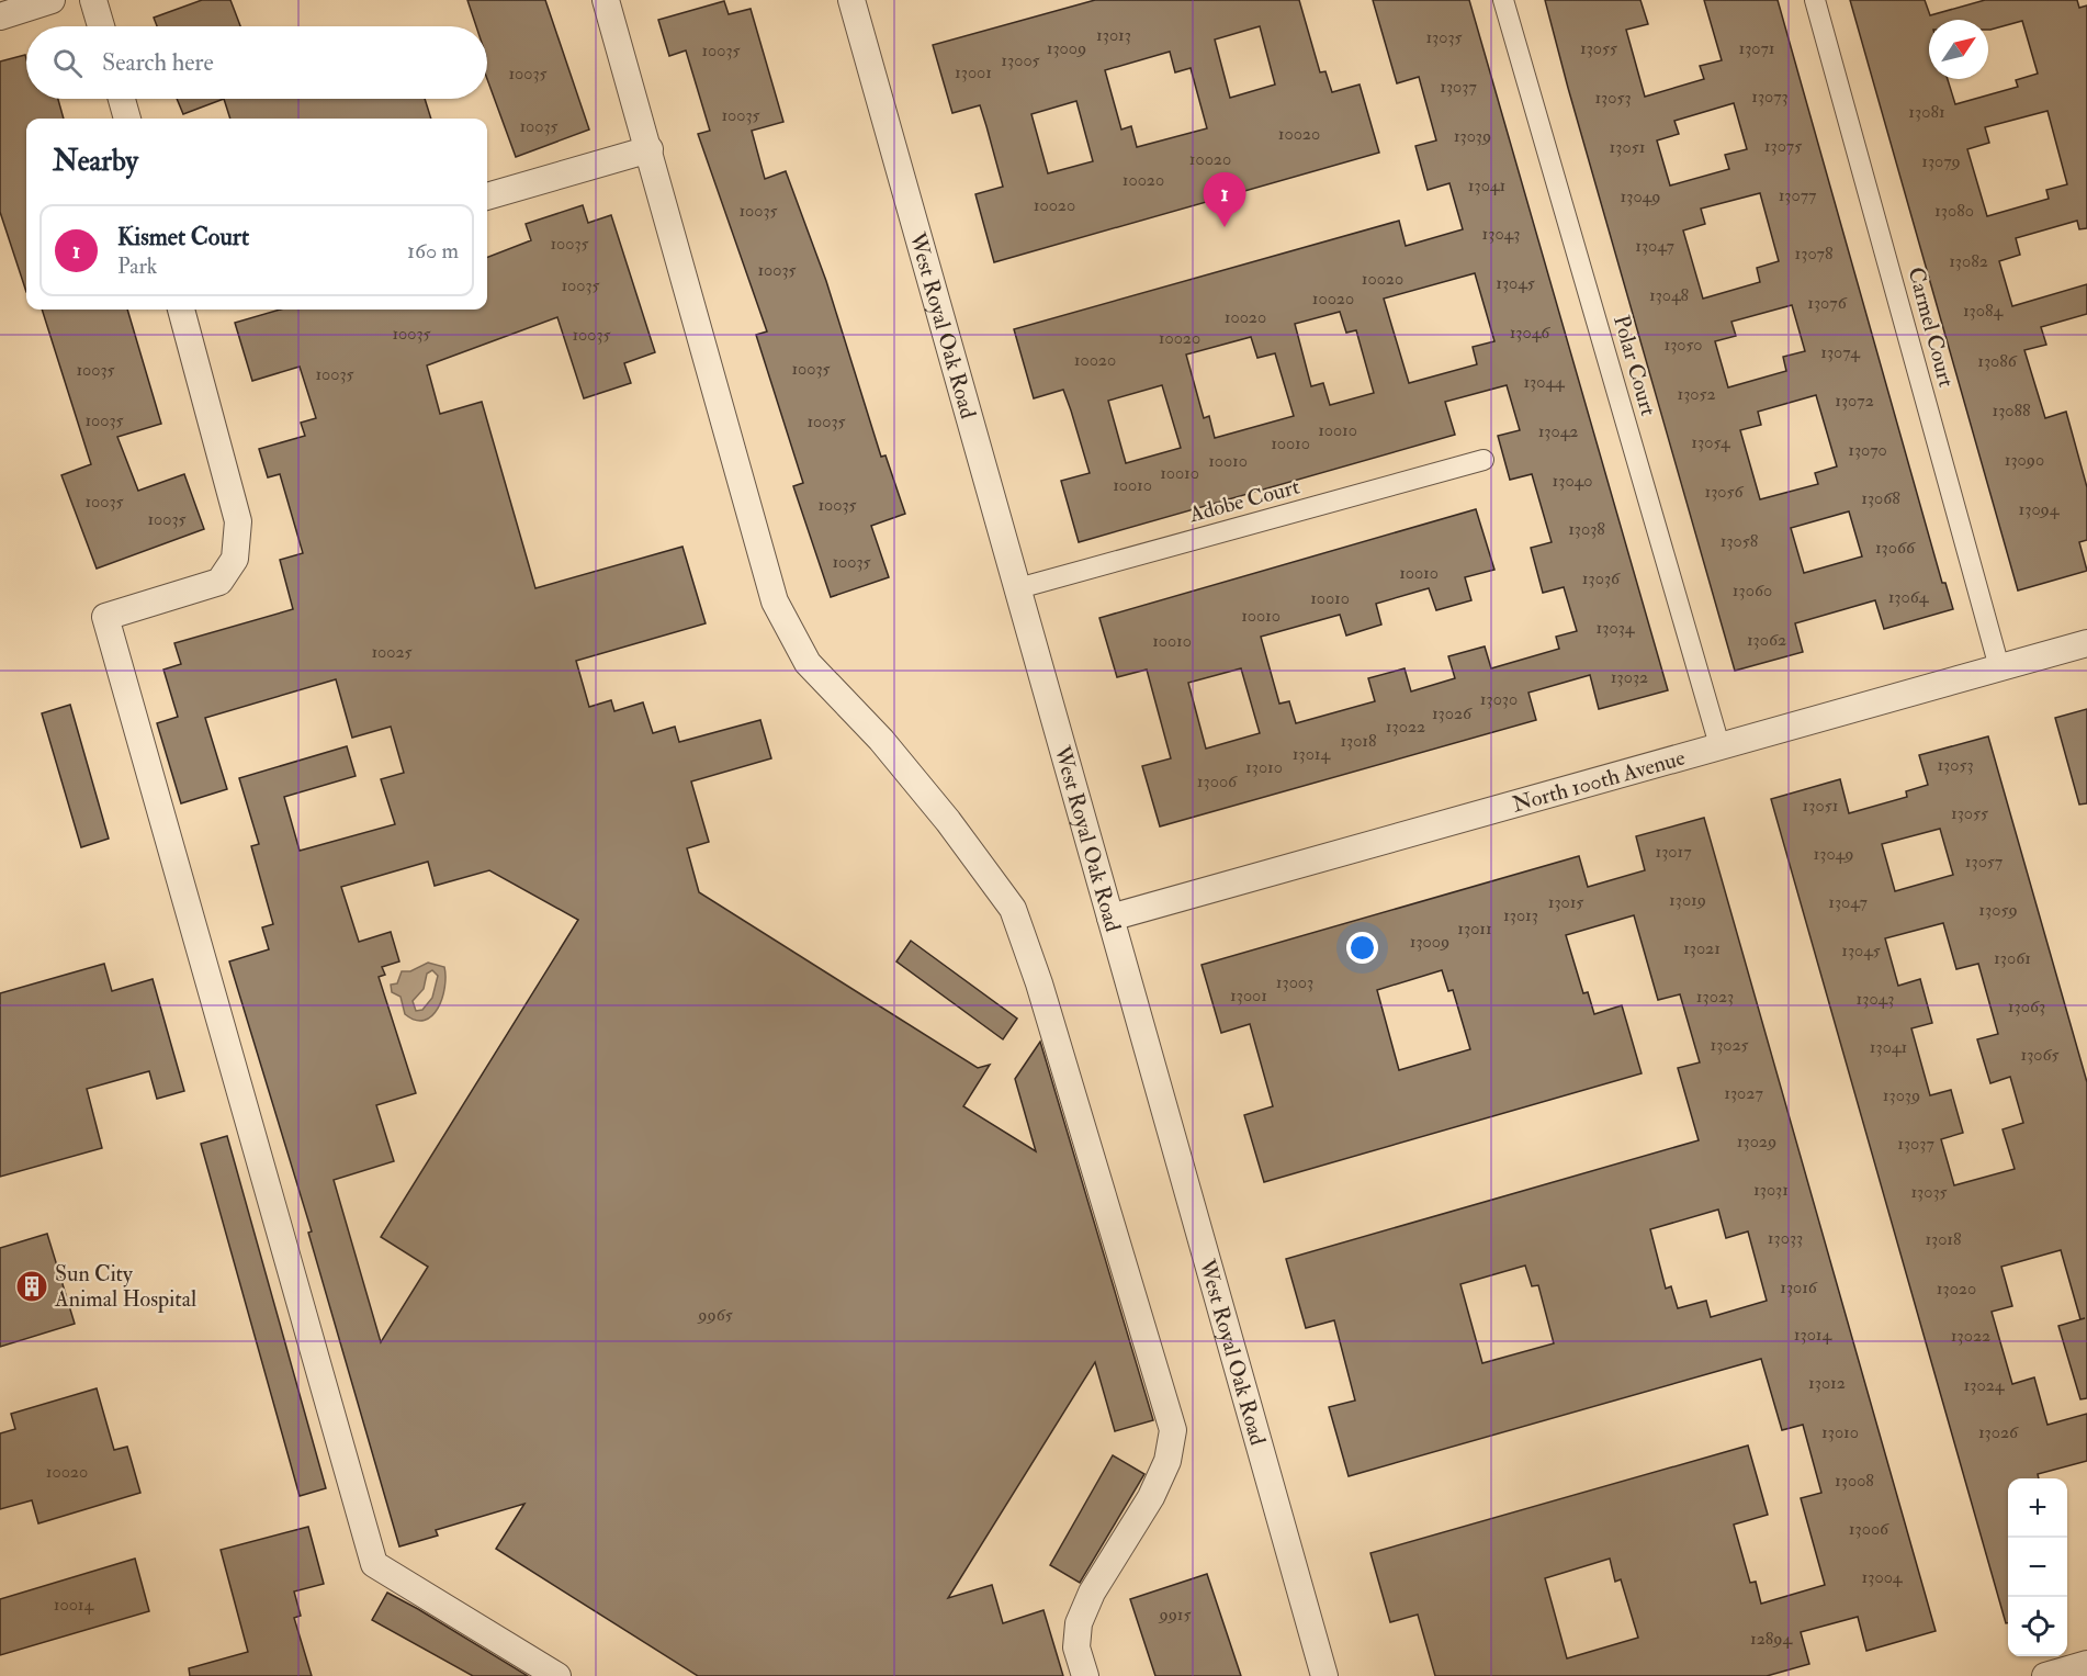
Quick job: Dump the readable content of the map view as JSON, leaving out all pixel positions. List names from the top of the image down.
{
  "streets": {
    "street": [
      "West Royal Oak Road",
      "Carmel Court",
      "Polar Court",
      "Adobe Court",
      "North 100th Avenue"
    ]
  },
  "crossings": [
    ["West Royal Oak Road", "Adobe Court"],
    ["West Royal Oak Road", "North 100th Avenue"],
    ["Carmel Court", "North 100th Avenue"],
    ["Polar Court", "North 100th Avenue"]
  ],
  "places": {
    "building": ["Sun City Animal Hospital"]
  },
  "house_numbers": [
    "13013",
    "13035",
    "13009",
    "13055",
    "13071",
    "10035",
    "13005",
    "13001",
    "10035",
    "13037",
    "13073",
    "13053",
    "13081",
    "10035",
    "10035",
    "10020",
    "13039",
    "13075",
    "13051",
    "10020",
    "13079",
    "10020",
    "13041",
    "13077",
    "13049",
    "10020",
    "10035",
    "13080",
    "13043",
    "10035",
    "13047",
    "13078",
    "13082",
    "10035",
    "10020",
    "13045",
    "10035",
    "13048",
    "10020",
    "13076",
    "13084",
    "10020",
    "13046",
    "10035",
    "10035",
    "10020",
    "13050",
    "13074",
    "10020",
    "13086",
    "10035",
    "10035",
    "10035",
    "13044",
    "13052",
    "13072",
    "13088",
    "10035",
    "10035",
    "10010",
    "13042",
    "13054",
    "10010",
    "13070",
    "13090",
    "10010",
    "10010",
    "13040",
    "10010",
    "13056",
    "13068",
    "10035",
    "10035",
    "13094",
    "10035",
    "13038",
    "13058",
    "13066",
    "10035",
    "10010",
    "13036",
    "13060",
    "13064",
    "10010",
    "10010",
    "13034",
    "13062",
    "10010",
    "10025",
    "13032",
    "13030",
    "13026",
    "13022",
    "13018",
    "13014",
    "13053",
    "13010",
    "13006",
    "13051",
    "13055",
    "13017",
    "13049",
    "13057",
    "13019",
    "13015",
    "13047",
    "13059",
    "13013",
    "13011",
    "13009",
    "13021",
    "13045",
    "13061",
    "13003",
    "13001",
    "13023",
    "13043",
    "13063",
    "13025",
    "13041",
    "13065",
    "13027",
    "13039",
    "13029",
    "13037",
    "13031",
    "13035",
    "13033",
    "13018",
    "13016",
    "13020",
    "9965",
    "13014",
    "13022",
    "13012",
    "13024",
    "13010",
    "13026",
    "10020",
    "13008",
    "13006",
    "13004",
    "10014",
    "9915",
    "12894"
  ],
  "north": "top right",
  "page": {
    "search": "Search here",
    "heading": "Nearby",
    "pins": "1",
    "list": [
      {
        "mark": "1",
        "name": "Kismet Court",
        "note": "Park",
        "value": "160 m"
      }
    ],
    "map_buttons": ["+", "−"]
  }
}
